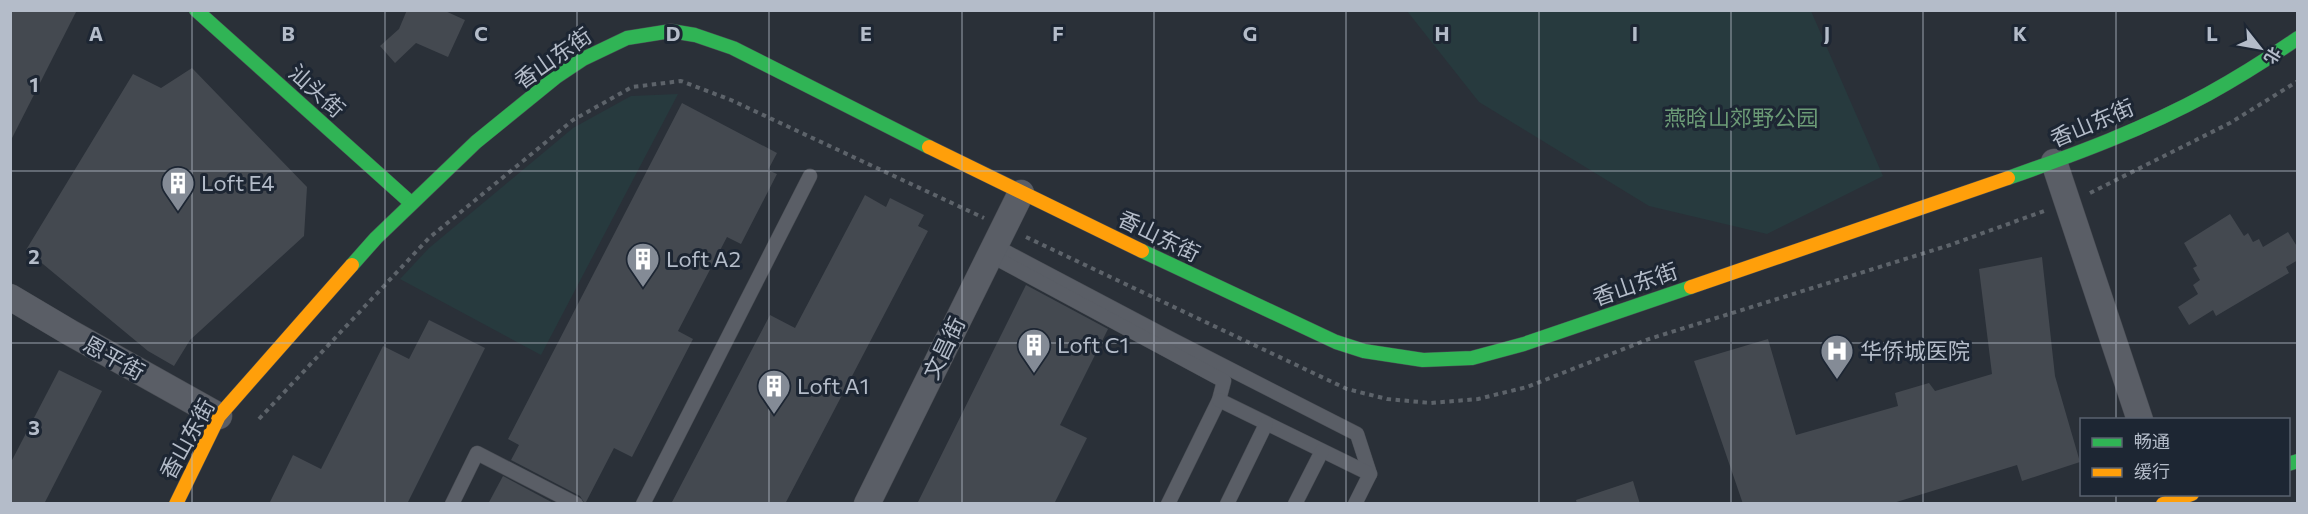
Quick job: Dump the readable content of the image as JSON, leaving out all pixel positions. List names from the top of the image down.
{
  "streets": {
    "street": [
      "香山东街",
      "汕头街",
      "文昌街",
      "恩平街"
    ]
  },
  "crossings": [
    ["香山东街", "汕头街"],
    ["香山东街", "文昌街"],
    ["香山东街", "恩平街"]
  ],
  "parks": ["燕晗山郊野公园"],
  "places": {
    "building": [
      "Loft E4",
      "Loft A2",
      "Loft C1",
      "Loft A1"
    ],
    "hospital": ["华侨城医院"]
  },
  "legend": ["畅通", "缓行"],
  "north": "bottom right",
  "grid": {
    "columns": [
      "A",
      "B",
      "C",
      "D",
      "E",
      "F",
      "G",
      "H",
      "I",
      "J",
      "K",
      "L"
    ],
    "rows": ["1", "2", "3"]
  }
}
